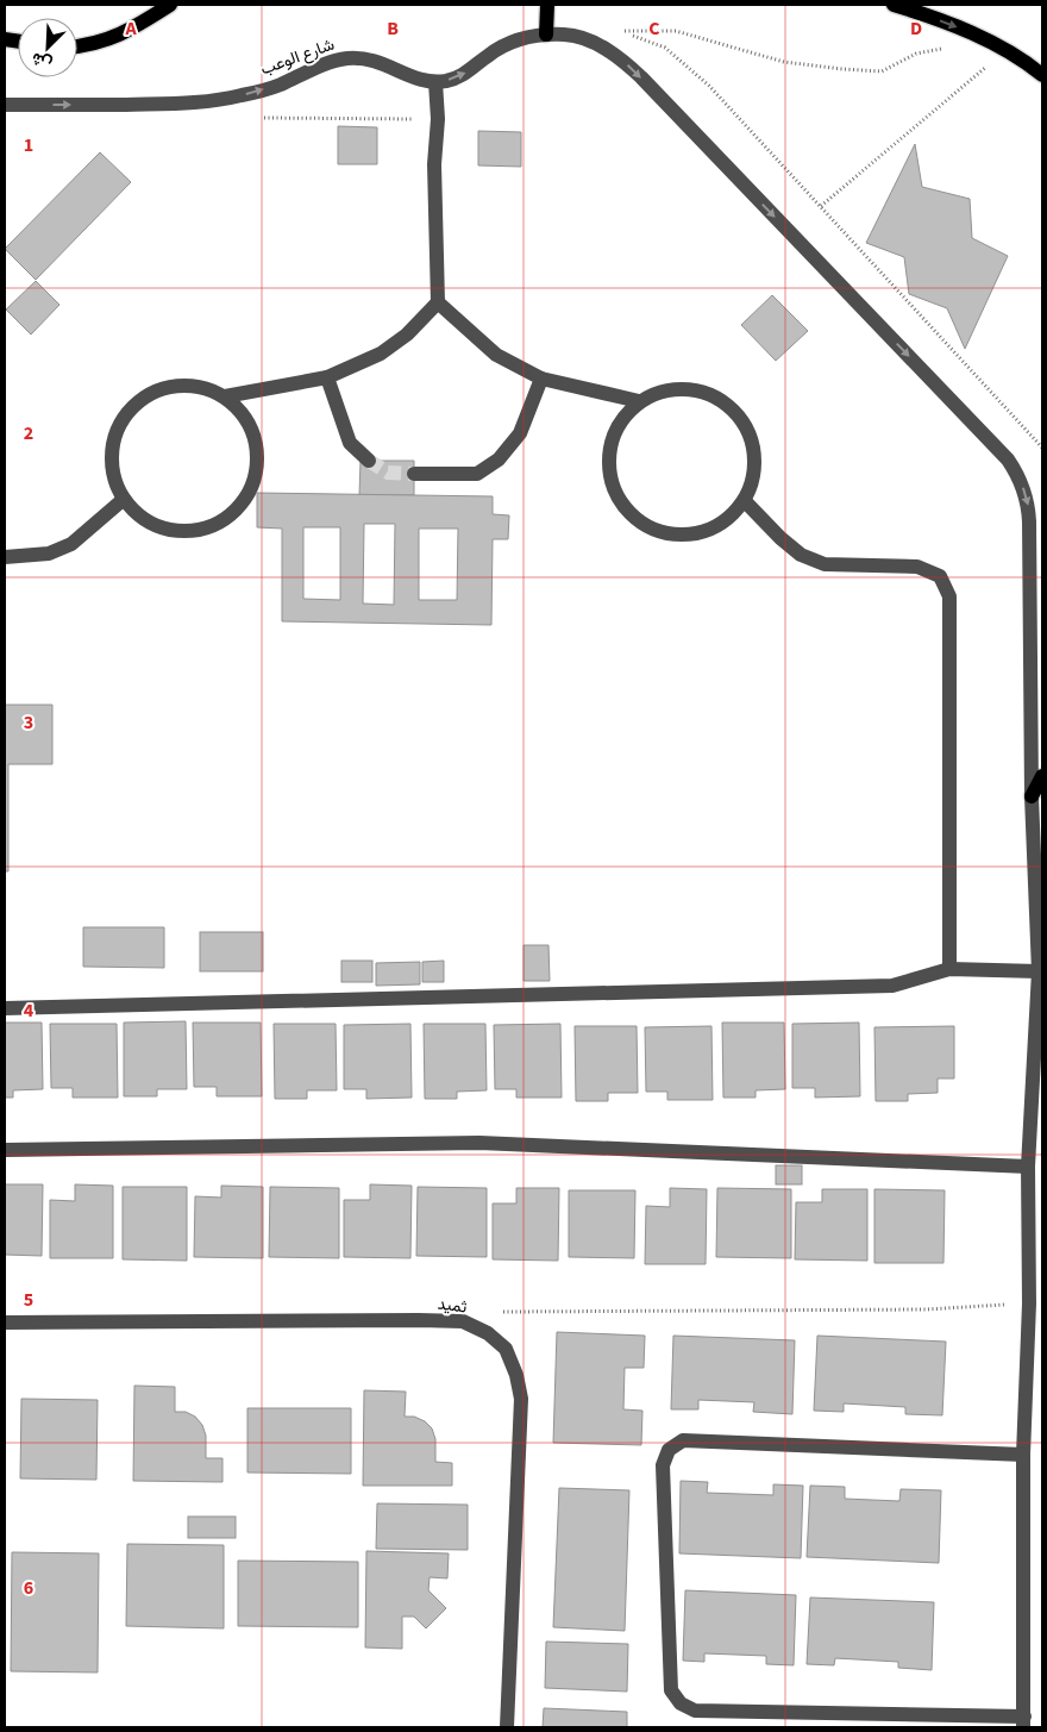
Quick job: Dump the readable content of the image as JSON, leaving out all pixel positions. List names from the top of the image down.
{
  "streets": {
    "street": ["شارع الوعب", "ثميد"]
  },
  "one_way": ["شارع الوعب"],
  "north": "bottom left",
  "grid": {
    "columns": [
      "A",
      "B",
      "C",
      "D"
    ],
    "rows": [
      "1",
      "2",
      "3",
      "4",
      "5",
      "6"
    ]
  }
}
